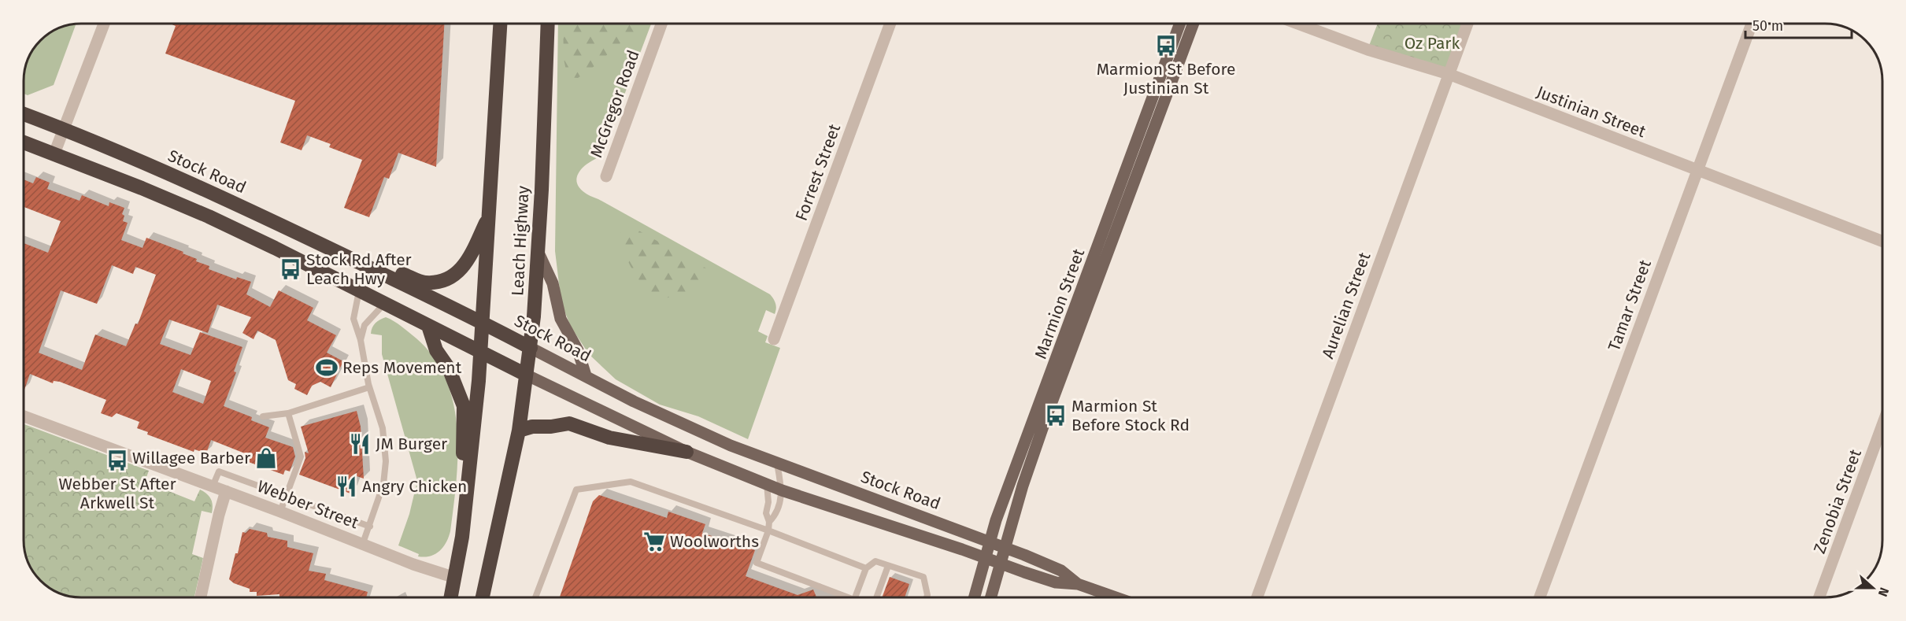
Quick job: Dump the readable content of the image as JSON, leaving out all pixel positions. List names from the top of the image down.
{
  "streets": {
    "highway": ["Stock Road", "Leach Highway"],
    "main road": ["Marmion Street"],
    "street": [
      "McGregor Road",
      "Justinian Street",
      "Forrest Street",
      "Aurelian Street",
      "Tamar Street",
      "Zenobia Street",
      "Webber Street"
    ]
  },
  "crossings": [
    ["Justinian Street", "Aurelian Street"],
    ["Justinian Street", "Tamar Street"],
    ["Stock Road", "Leach Highway"],
    ["Stock Road", "Marmion Street"],
    ["Leach Highway", "Webber Street"]
  ],
  "parks": ["Oz Park"],
  "places": {
    "bus stop": [
      "Marmion St Before Justinian St",
      "Stock Rd After Leach Hwy",
      "Marmion St Before Stock Rd",
      "Webber St After Arkwell St"
    ],
    "sports": ["Reps Movement"],
    "restaurant": ["JM Burger", "Angry Chicken"],
    "shop": ["Willagee Barber"],
    "supermarket": ["Woolworths"]
  },
  "scale_bar": "50 m",
  "north": "right"
}
